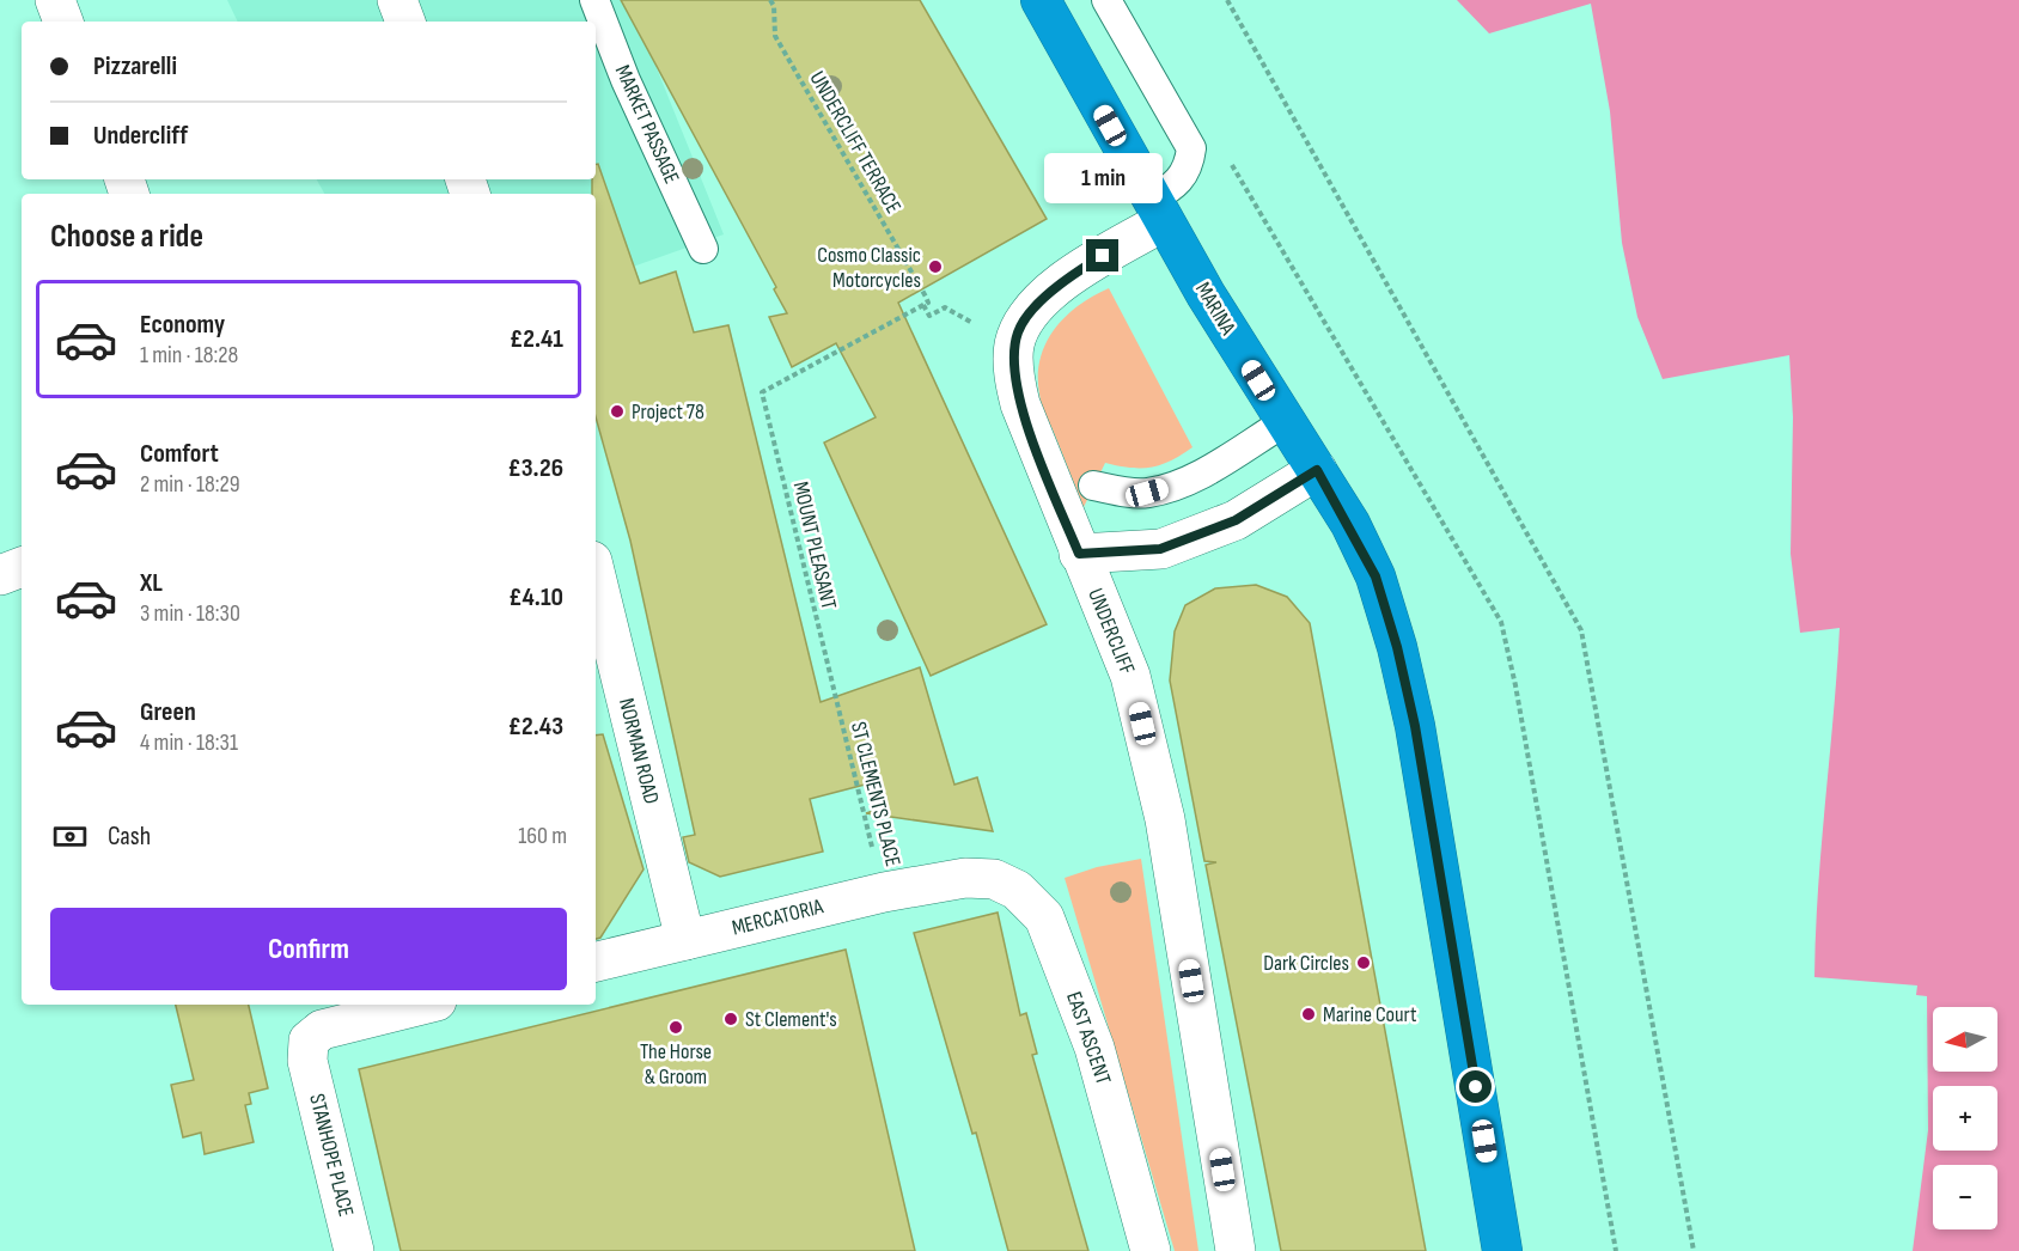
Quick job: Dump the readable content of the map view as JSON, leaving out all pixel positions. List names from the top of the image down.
{
  "streets": {
    "highway": ["MARINA"],
    "street": [
      "UNDERCLIFF",
      "NORMAN ROAD",
      "MERCATORIA",
      "EAST ASCENT",
      "STANHOPE PLACE"
    ],
    "lane": ["MARKET PASSAGE"],
    "path": ["UNDERCLIFF TERRACE", "MOUNT PLEASANT", "ST CLEMENTS PLACE"]
  },
  "crossings": [
    ["UNDERCLIFF TERRACE", "MOUNT PLEASANT"],
    ["MARINA", "UNDERCLIFF"],
    ["MOUNT PLEASANT", "ST CLEMENTS PLACE"],
    ["NORMAN ROAD", "MERCATORIA"],
    ["ST CLEMENTS PLACE", "MERCATORIA"],
    ["MERCATORIA", "EAST ASCENT"]
  ],
  "places": [
    "Cosmo Classic Motorcycles",
    "Project 78",
    "Dark Circles",
    "Marine Court",
    "St Clement's",
    "The Horse & Groom"
  ],
  "north": "left",
  "page": {
    "banner": ["Pizzarelli", "Undercliff"],
    "bubble": "1 min",
    "heading": "Choose a ride",
    "list": [
      {
        "name": "Economy",
        "note": "1 min · 18:28",
        "value": "£2.41"
      },
      {
        "name": "Comfort",
        "note": "2 min · 18:29",
        "value": "£3.26"
      },
      {
        "name": "XL",
        "note": "3 min · 18:30",
        "value": "£4.10"
      },
      {
        "name": "Green",
        "note": "4 min · 18:31",
        "value": "£2.43"
      }
    ],
    "pay": ["Cash", "160 m"],
    "buttons": "Confirm",
    "map_buttons": ["+", "−"]
  }
}
